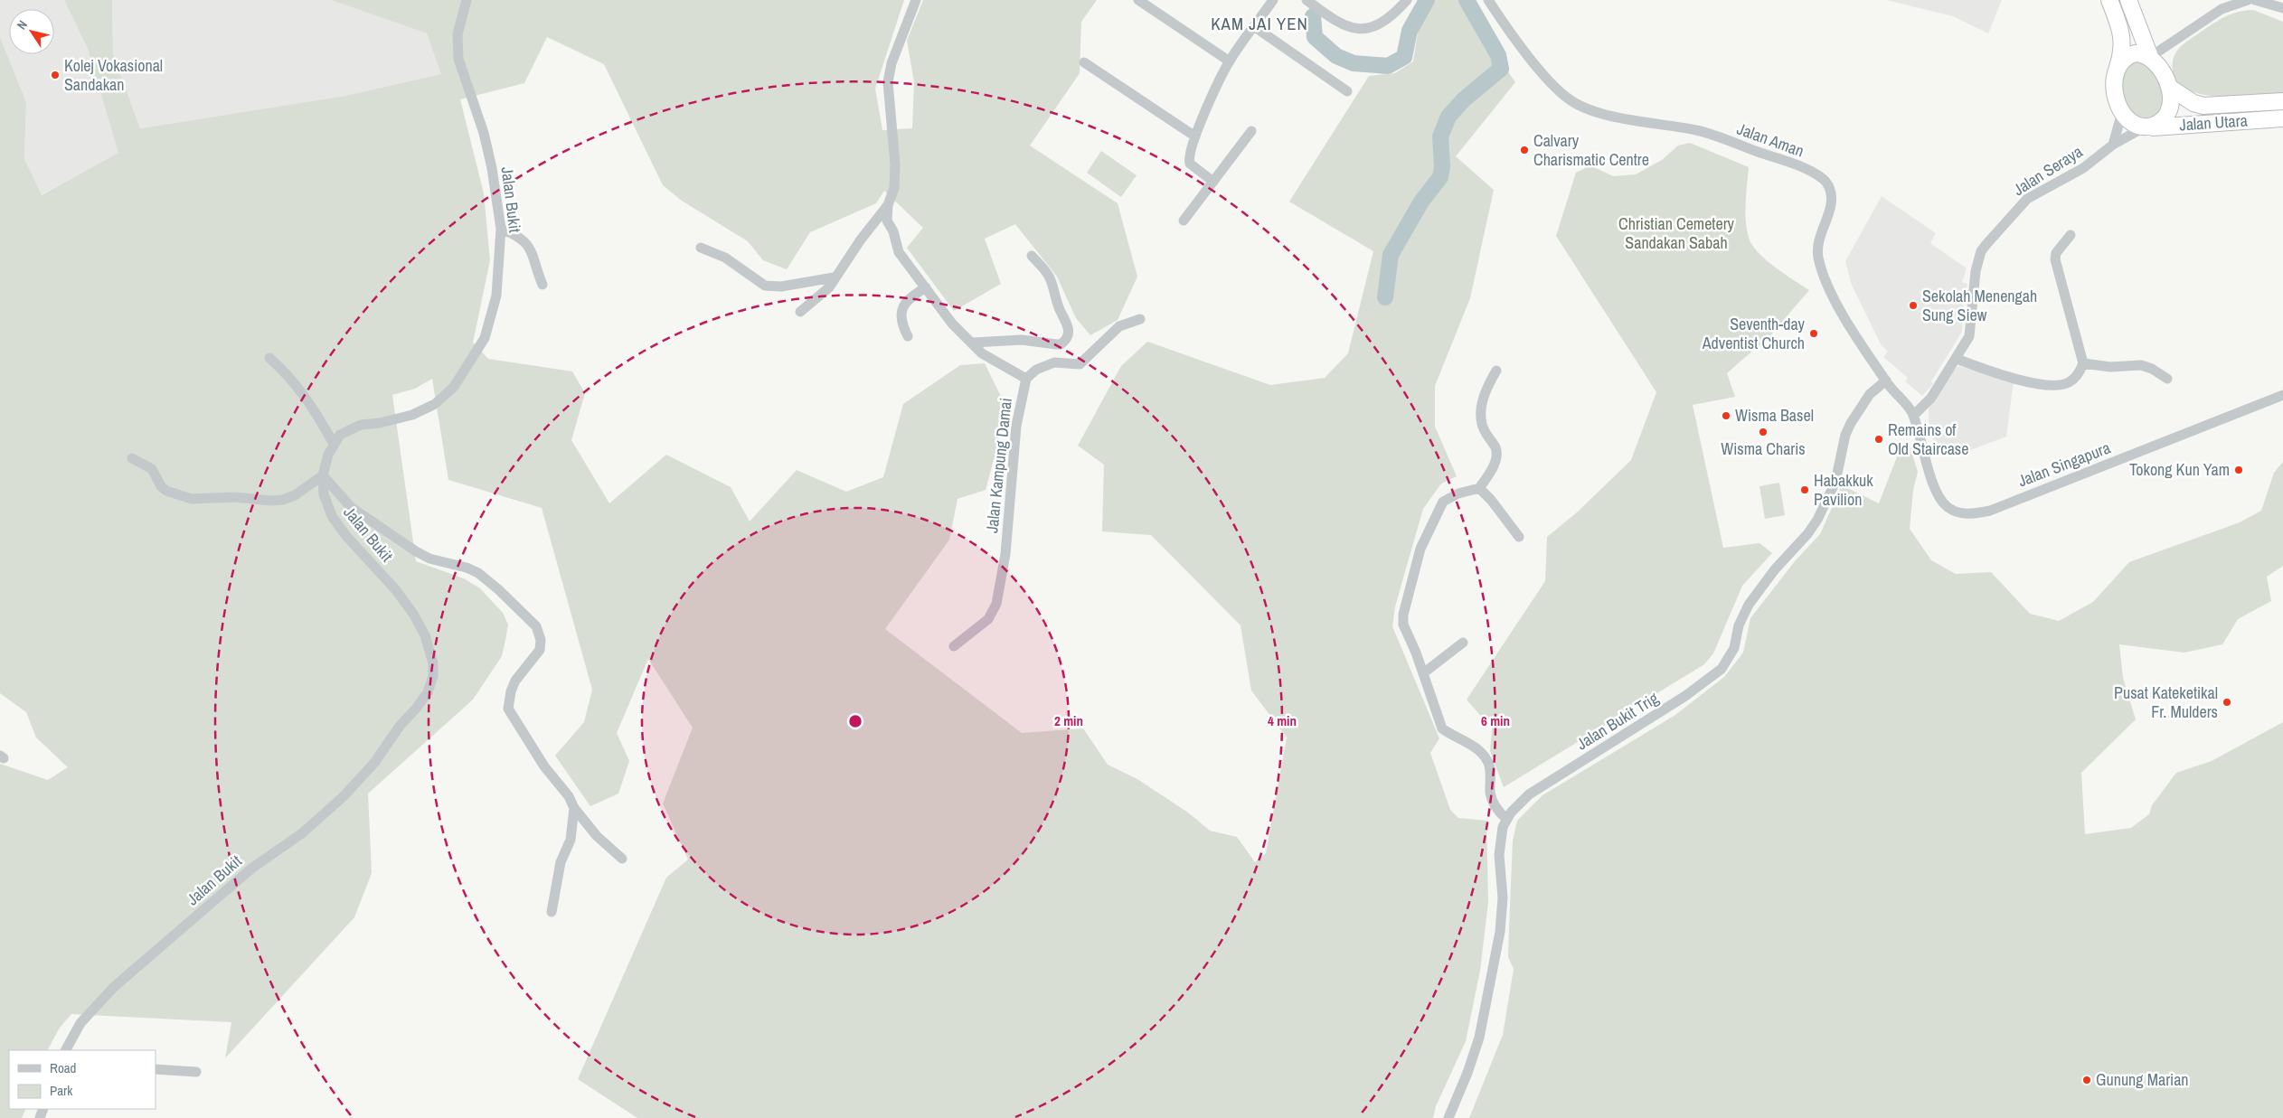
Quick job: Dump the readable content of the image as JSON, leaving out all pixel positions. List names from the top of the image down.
{
  "streets": {
    "highway": ["Jalan Utara"],
    "street": [
      "Jalan Aman",
      "Jalan Seraya",
      "Jalan Bukit",
      "Jalan Singapura",
      "Jalan Kampung Damai",
      "Jalan Bukit Trig"
    ]
  },
  "crossings": [
    ["Jalan Utara", "Jalan Seraya"],
    ["Jalan Aman", "Jalan Seraya"],
    ["Jalan Aman", "Jalan Singapura"],
    ["Jalan Aman", "Jalan Bukit Trig"],
    ["Jalan Seraya", "Jalan Singapura"]
  ],
  "districts": ["KAM JAI YEN"],
  "parks": ["Christian Cemetery Sandakan Sabah"],
  "places": [
    "Kolej Vokasional Sandakan",
    "Calvary Charismatic Centre",
    "Sekolah Menengah Sung Siew",
    "Seventh-day Adventist Church",
    "Wisma Basel",
    "Wisma Charis",
    "Remains of Old Staircase",
    "Tokong Kun Yam",
    "Habakkuk Pavilion",
    "Pusat Kateketikal Fr. Mulders",
    "Gunung Marian"
  ],
  "legend": ["Road", "Park"],
  "north": "top left",
  "rings": ["2 min", "4 min", "6 min"]
}
